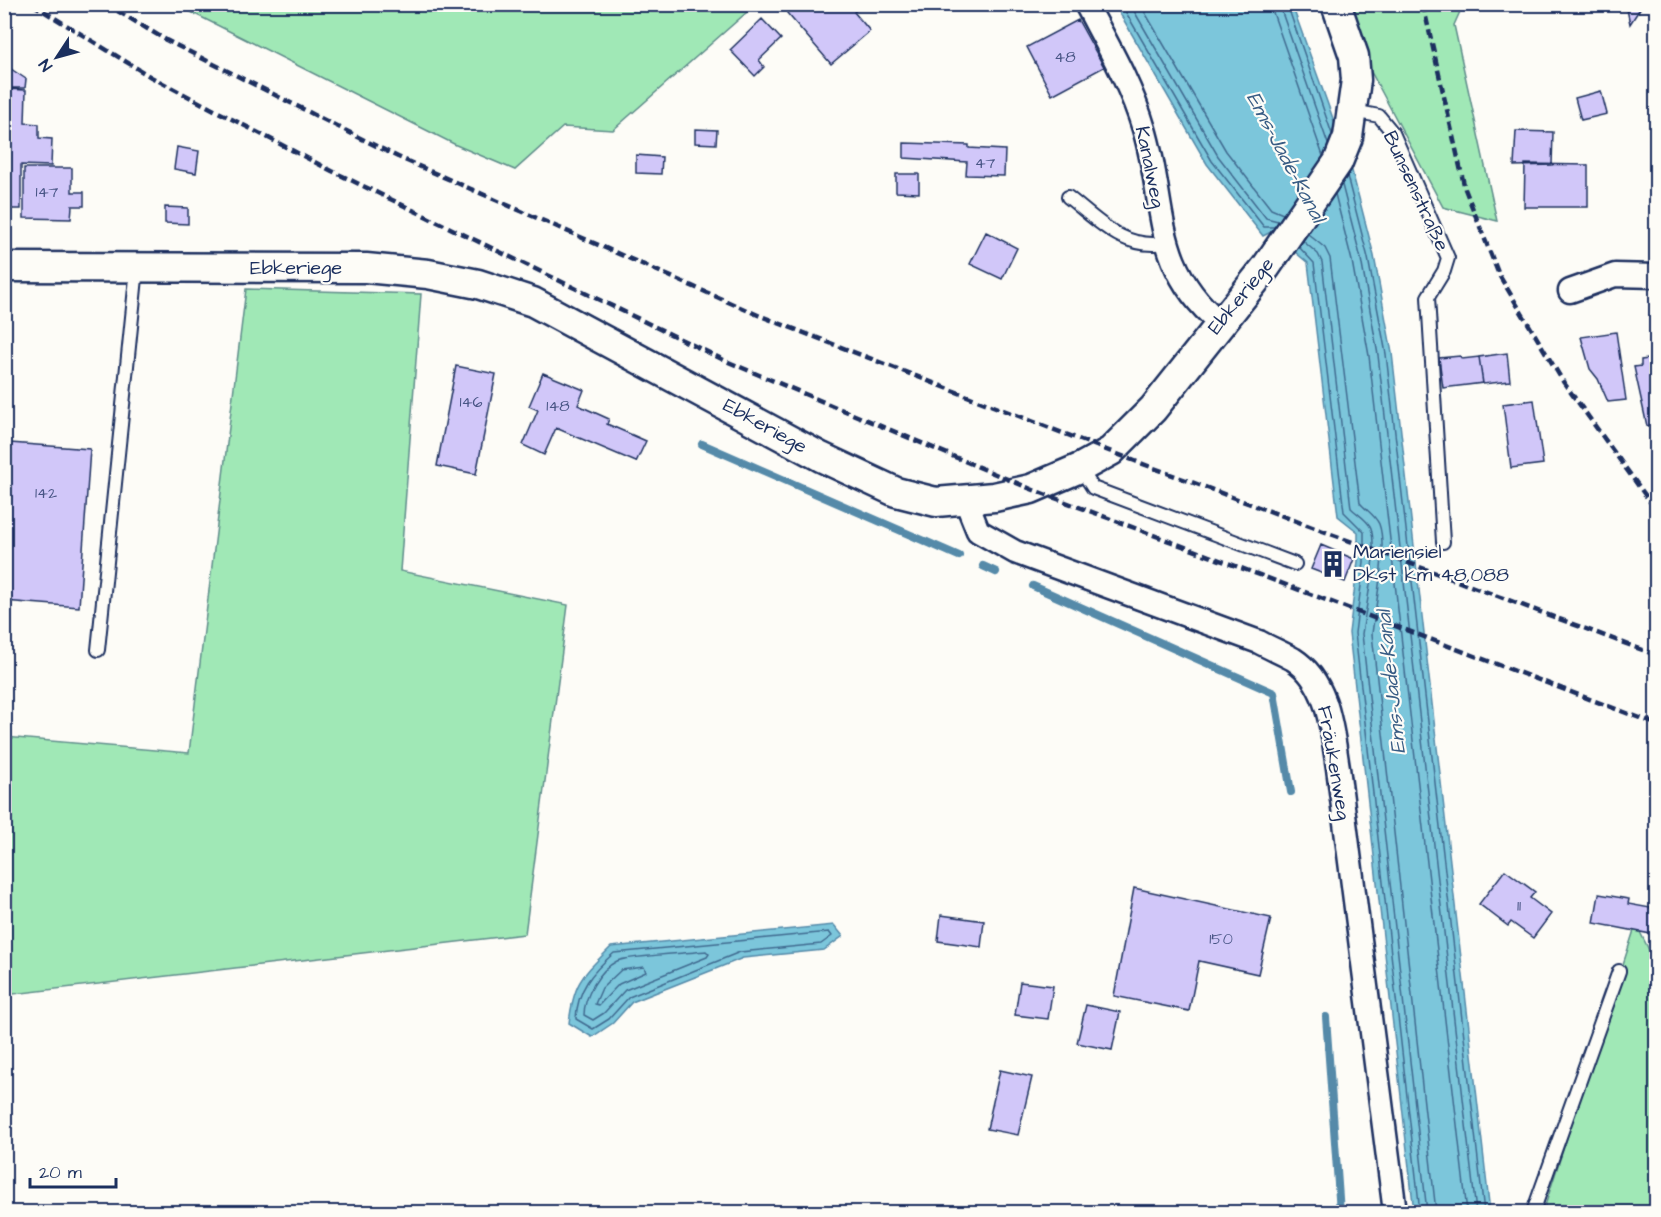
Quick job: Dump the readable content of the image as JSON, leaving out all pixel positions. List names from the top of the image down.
{
  "streets": {
    "street": ["Kanalweg", "Ebkeriege", "Fräukenweg"],
    "lane": ["Bunsenstraße"]
  },
  "crossings": [
    ["Kanalweg", "Ebkeriege"],
    ["Bunsenstraße", "Ebkeriege"],
    ["Ebkeriege", "Fräukenweg"]
  ],
  "water": ["Ems-Jade-Kanal"],
  "places": {
    "building": ["Mariensiel Dkst km 48,088"]
  },
  "house_numbers": [
    "48",
    "47",
    "147",
    "146",
    "148",
    "142",
    "11",
    "150"
  ],
  "scale_bar": "20 m",
  "north": "bottom left"
}
